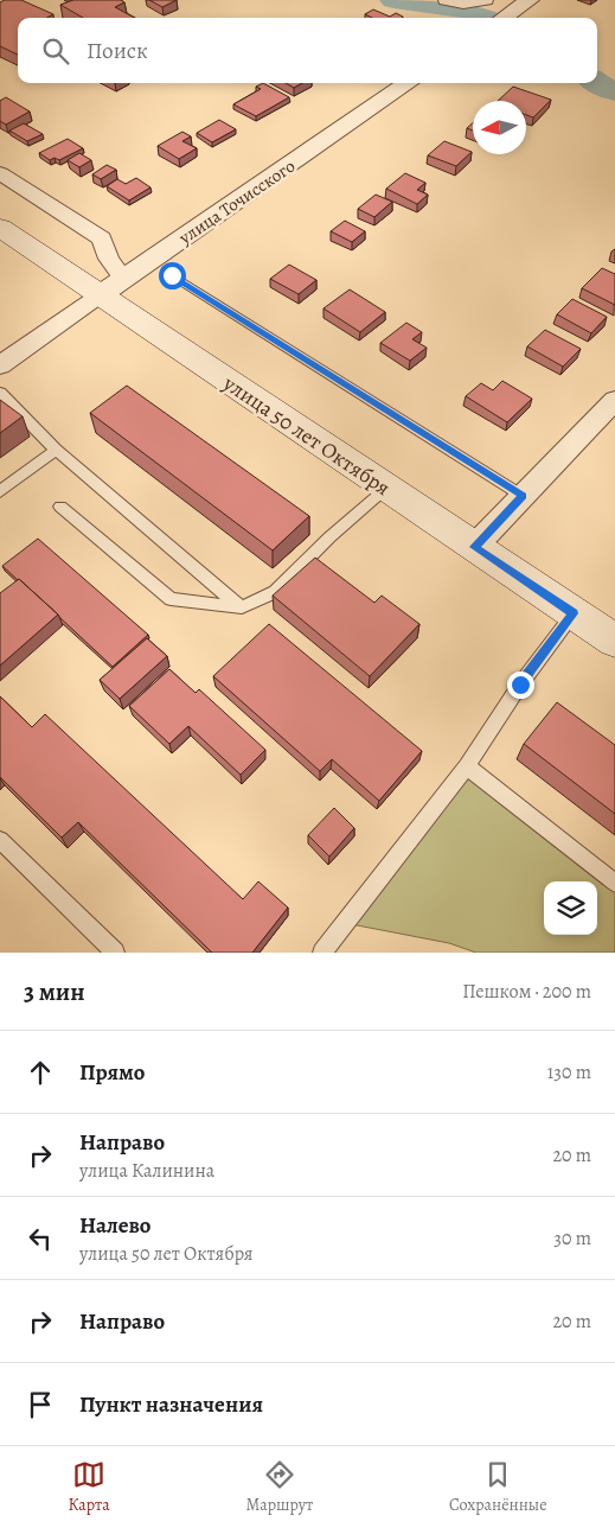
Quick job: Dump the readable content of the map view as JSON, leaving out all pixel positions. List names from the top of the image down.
{
  "streets": {
    "main road": ["улица 50 лет Октября"],
    "street": ["улица Точисского"]
  },
  "crossings": [
    ["улица Точисского", "улица 50 лет Октября"]
  ],
  "north": "left",
  "page": {
    "search": "Поиск",
    "heading": ["3 мин", "Пешком · 200 m"],
    "list": [
      ["Прямо", "130 m"],
      ["Направо", "улица Калинина", "20 m"],
      ["Налево", "улица 50 лет Октября", "30 m"],
      ["Направо", "20 m"],
      "Пункт назначения"
    ],
    "nav": ["Карта", "Маршрут", "Сохранённые"]
  }
}
